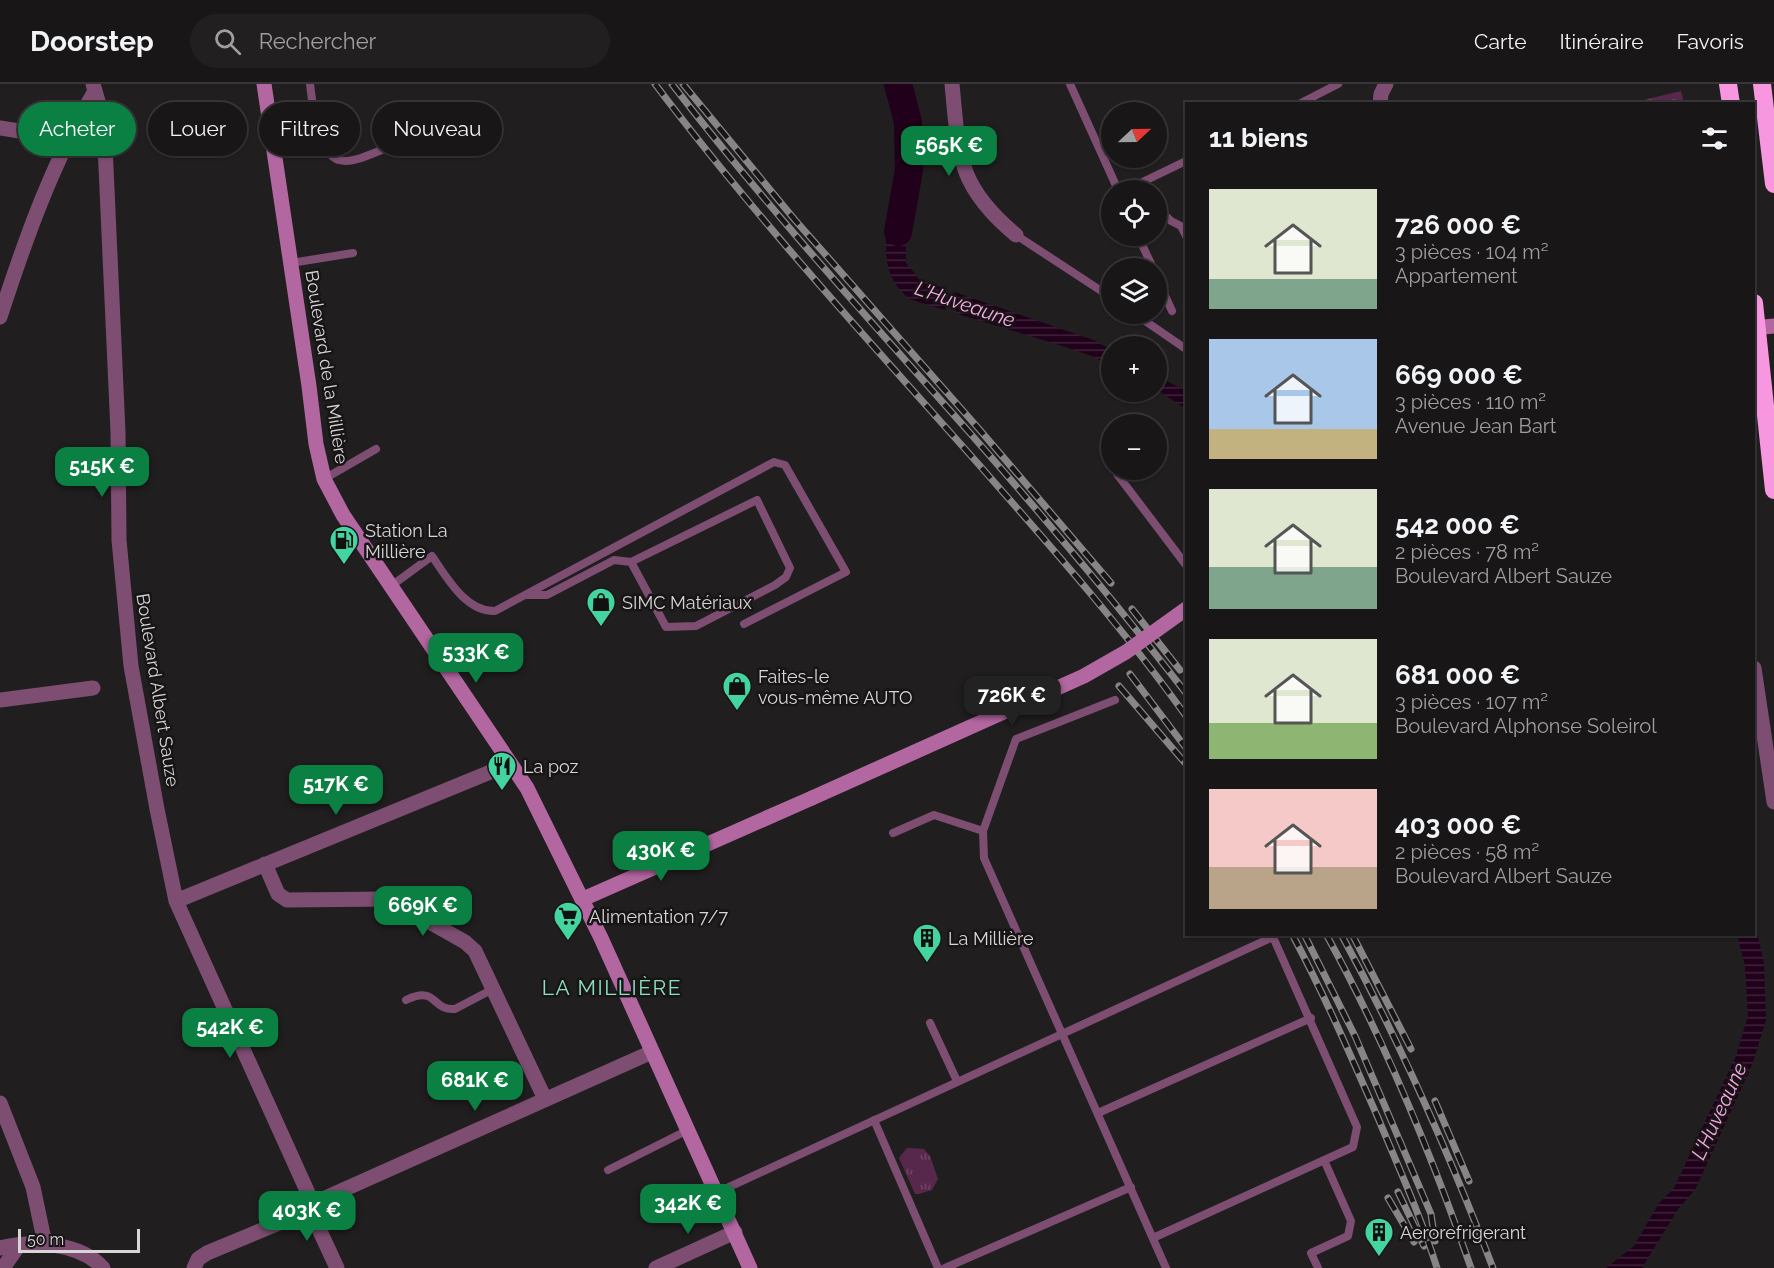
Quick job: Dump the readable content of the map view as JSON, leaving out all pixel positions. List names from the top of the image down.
{
  "streets": {
    "main road": ["Boulevard de la Millière"],
    "street": ["Boulevard Albert Sauze"]
  },
  "districts": ["LA MILLIÈRE"],
  "water": ["L'Huveaune"],
  "places": {
    "fuel station": ["Station La Millière"],
    "shop": ["SIMC Matériaux", "Faites-le vous-même AUTO"],
    "restaurant": ["La poz"],
    "supermarket": ["Alimentation 7/7"],
    "building": ["La Millière", "Aerorefrigerant"]
  },
  "scale_bar": "50 m",
  "north": "right",
  "page": {
    "header": "Doorstep",
    "search": "Rechercher",
    "nav": ["Carte", "Itinéraire", "Favoris"],
    "map_buttons": ["+", "−"],
    "chip": [
      "Acheter",
      "Louer",
      "Filtres",
      "Nouveau"
    ],
    "heading": "11 biens",
    "price": [
      "565K €",
      "515K €",
      "533K €",
      "726K €",
      "517K €",
      "430K €",
      "669K €",
      "542K €",
      "681K €",
      "342K €",
      "403K €"
    ],
    "list": [
      {
        "name": "726 000 €",
        "note": "3 pièces · 104 m² · Appartement"
      },
      {
        "name": "669 000 €",
        "note": "3 pièces · 110 m² · Avenue Jean Bart"
      },
      {
        "name": "542 000 €",
        "note": "2 pièces · 78 m² · Boulevard Albert Sauze"
      },
      {
        "name": "681 000 €",
        "note": "3 pièces · 107 m² · Boulevard Alphonse Soleirol"
      },
      {
        "name": "403 000 €",
        "note": "2 pièces · 58 m² · Boulevard Albert Sauze"
      }
    ],
    "scale": "50 m"
  }
}
